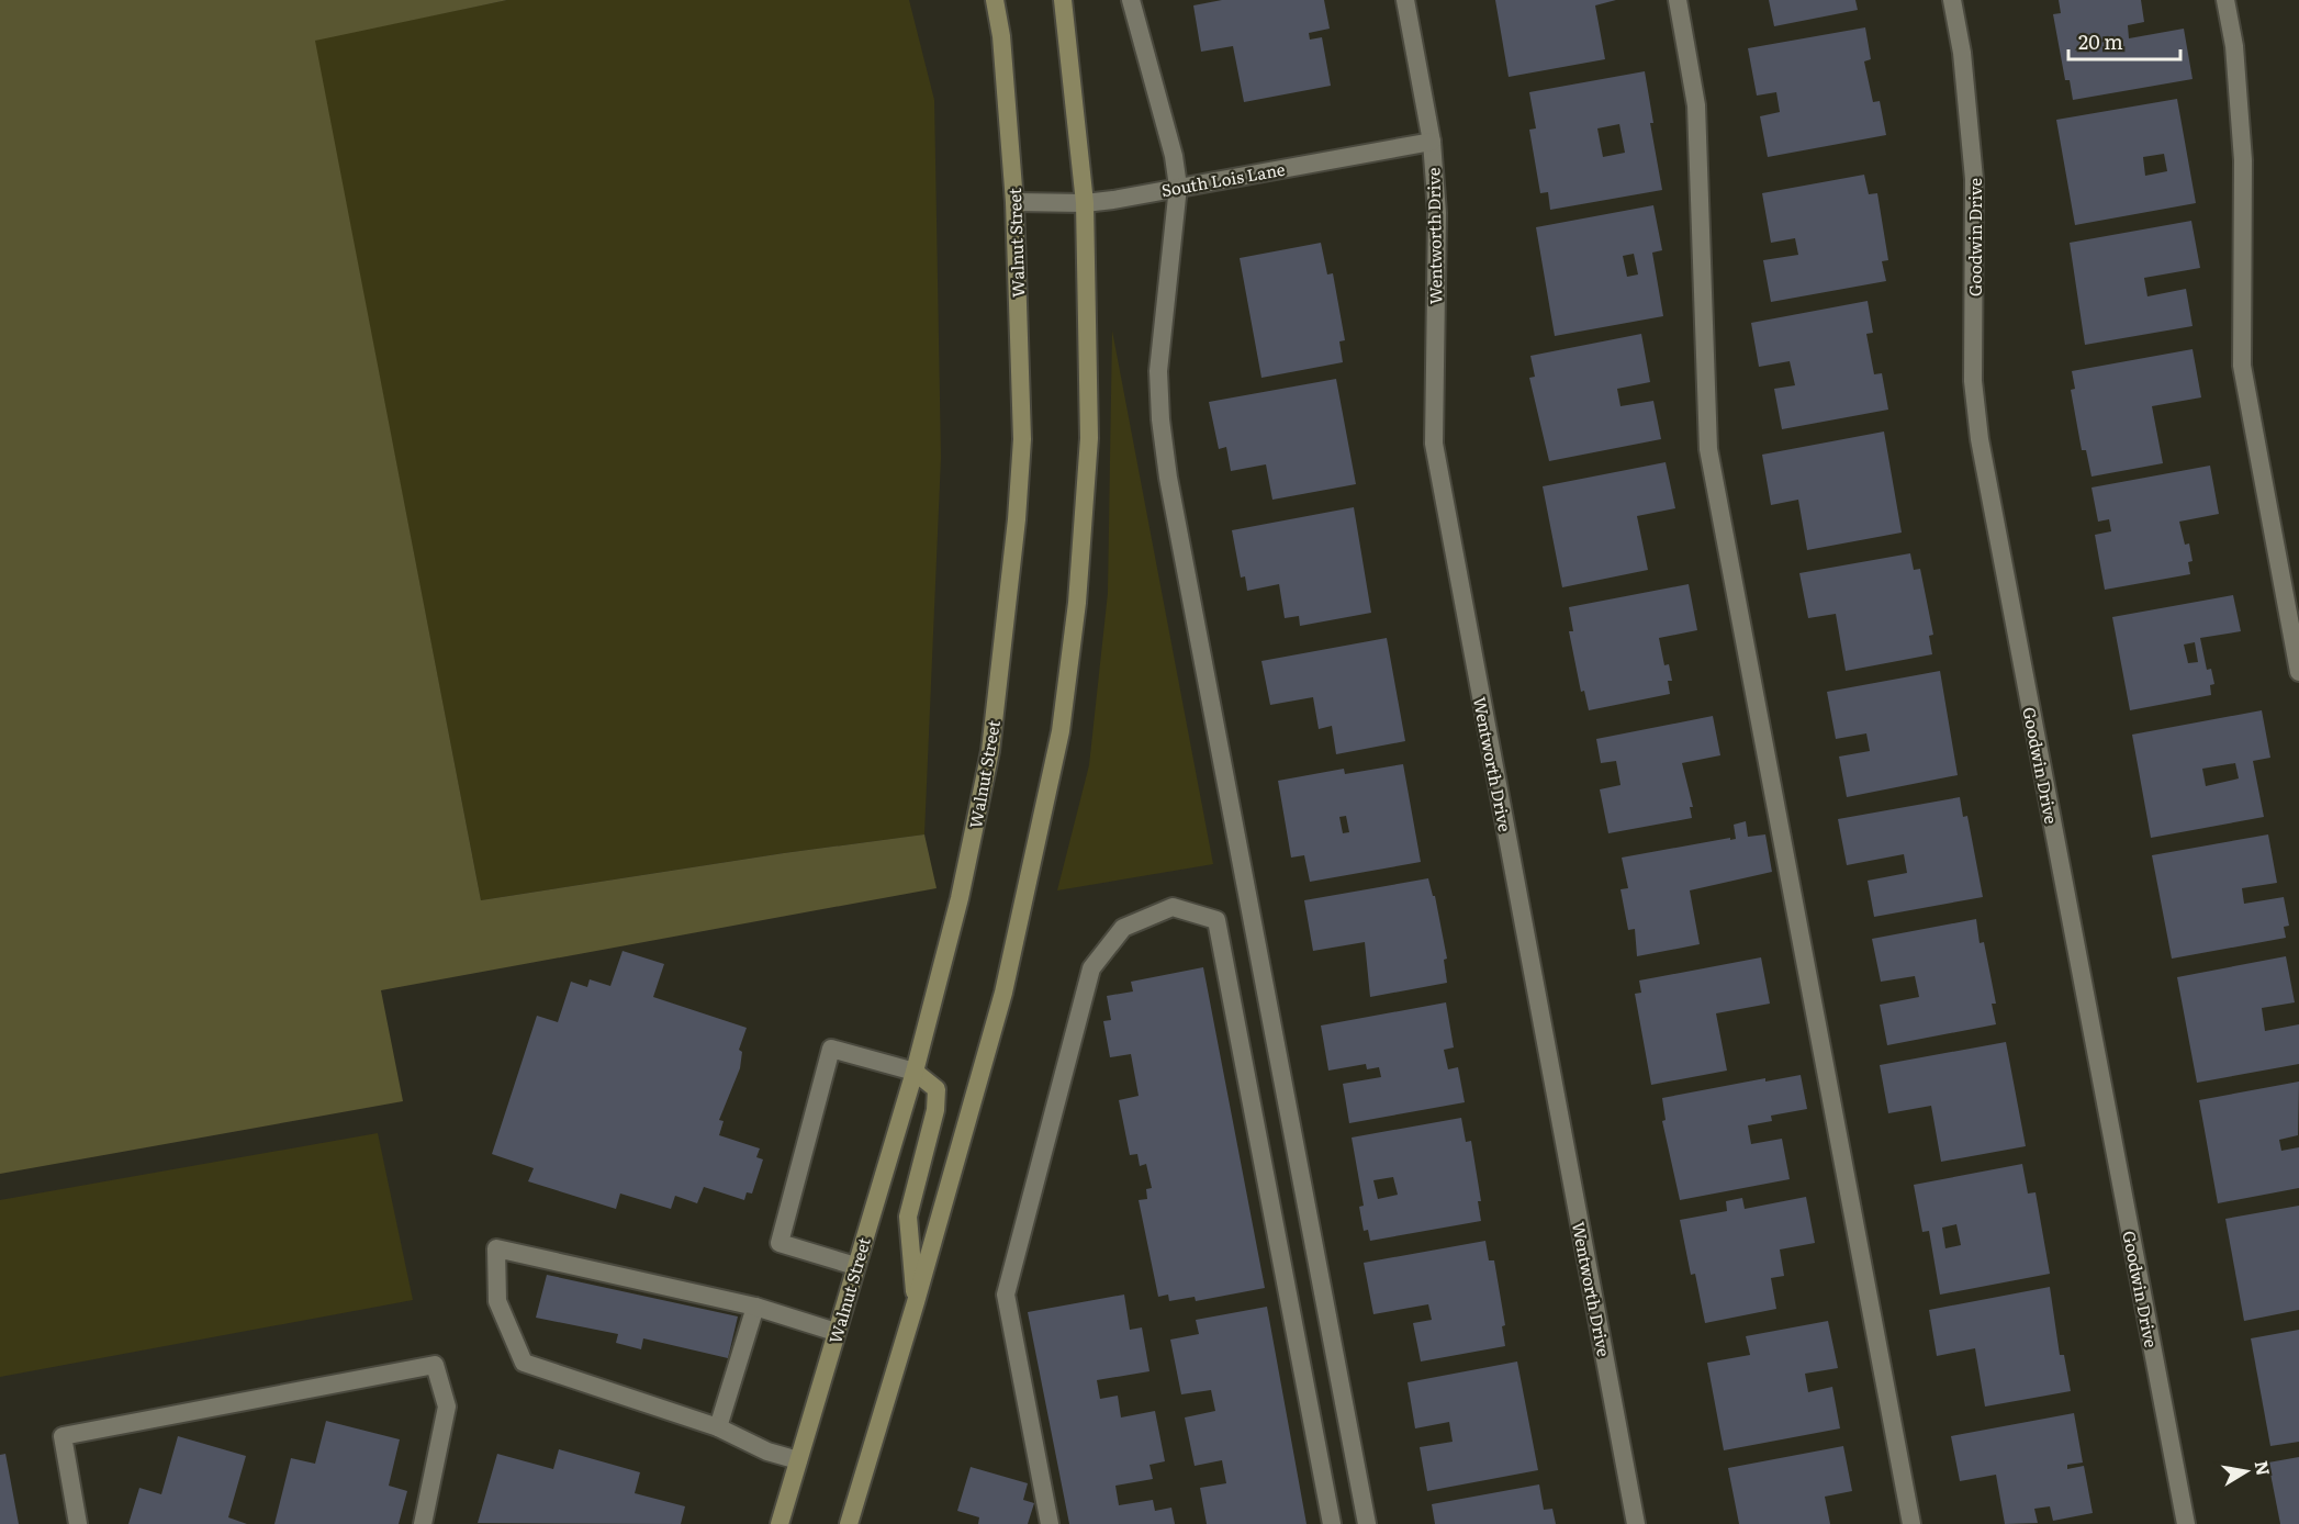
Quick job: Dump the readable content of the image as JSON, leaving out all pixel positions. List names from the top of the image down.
{
  "streets": {
    "main road": ["Walnut Street"],
    "street": ["South Lois Lane", "Wentworth Drive", "Goodwin Drive"]
  },
  "crossings": [
    ["South Lois Lane", "Wentworth Drive"],
    ["South Lois Lane", "Walnut Street"]
  ],
  "scale_bar": "20 m",
  "north": "right"
}
